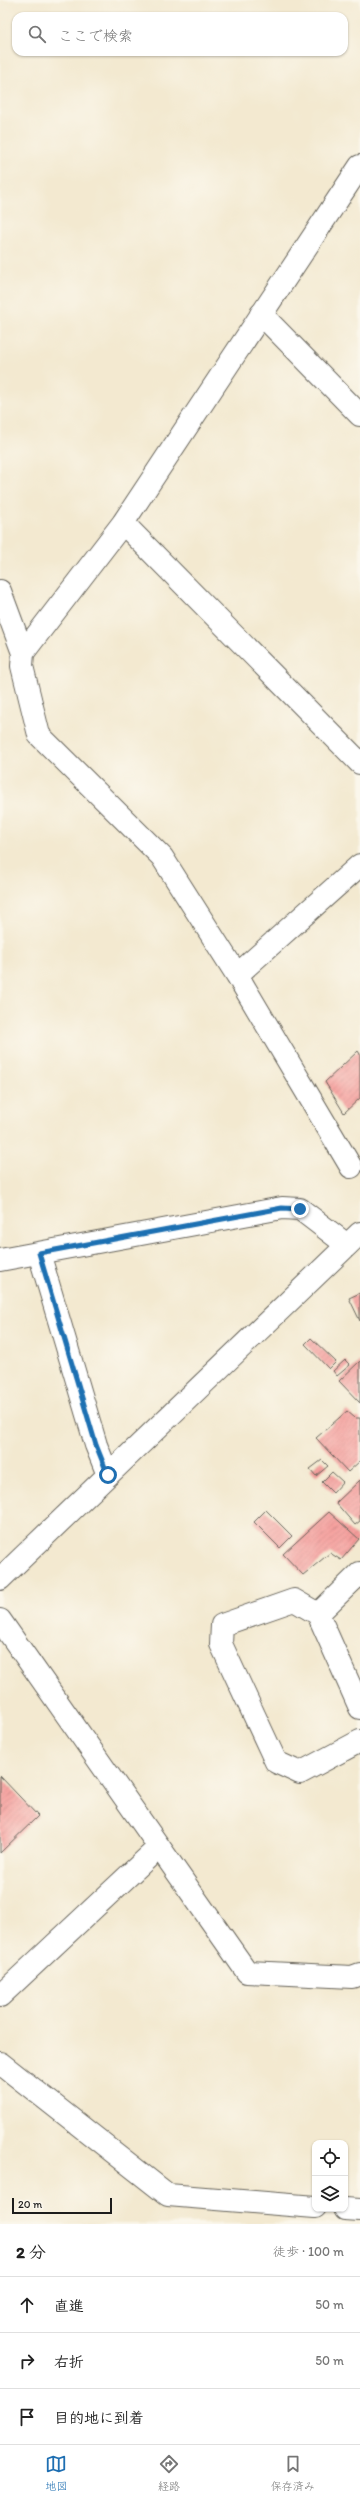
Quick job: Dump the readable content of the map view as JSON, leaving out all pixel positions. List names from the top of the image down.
{
  "scale_bar": "20 m",
  "page": {
    "search": "ここで検索",
    "scale": "20 m",
    "heading": ["2 分", "徒歩 · 100 m"],
    "list": [
      ["直進", "50 m"],
      ["右折", "50 m"],
      "目的地に到着"
    ],
    "nav": ["地図", "経路", "保存済み"]
  }
}
